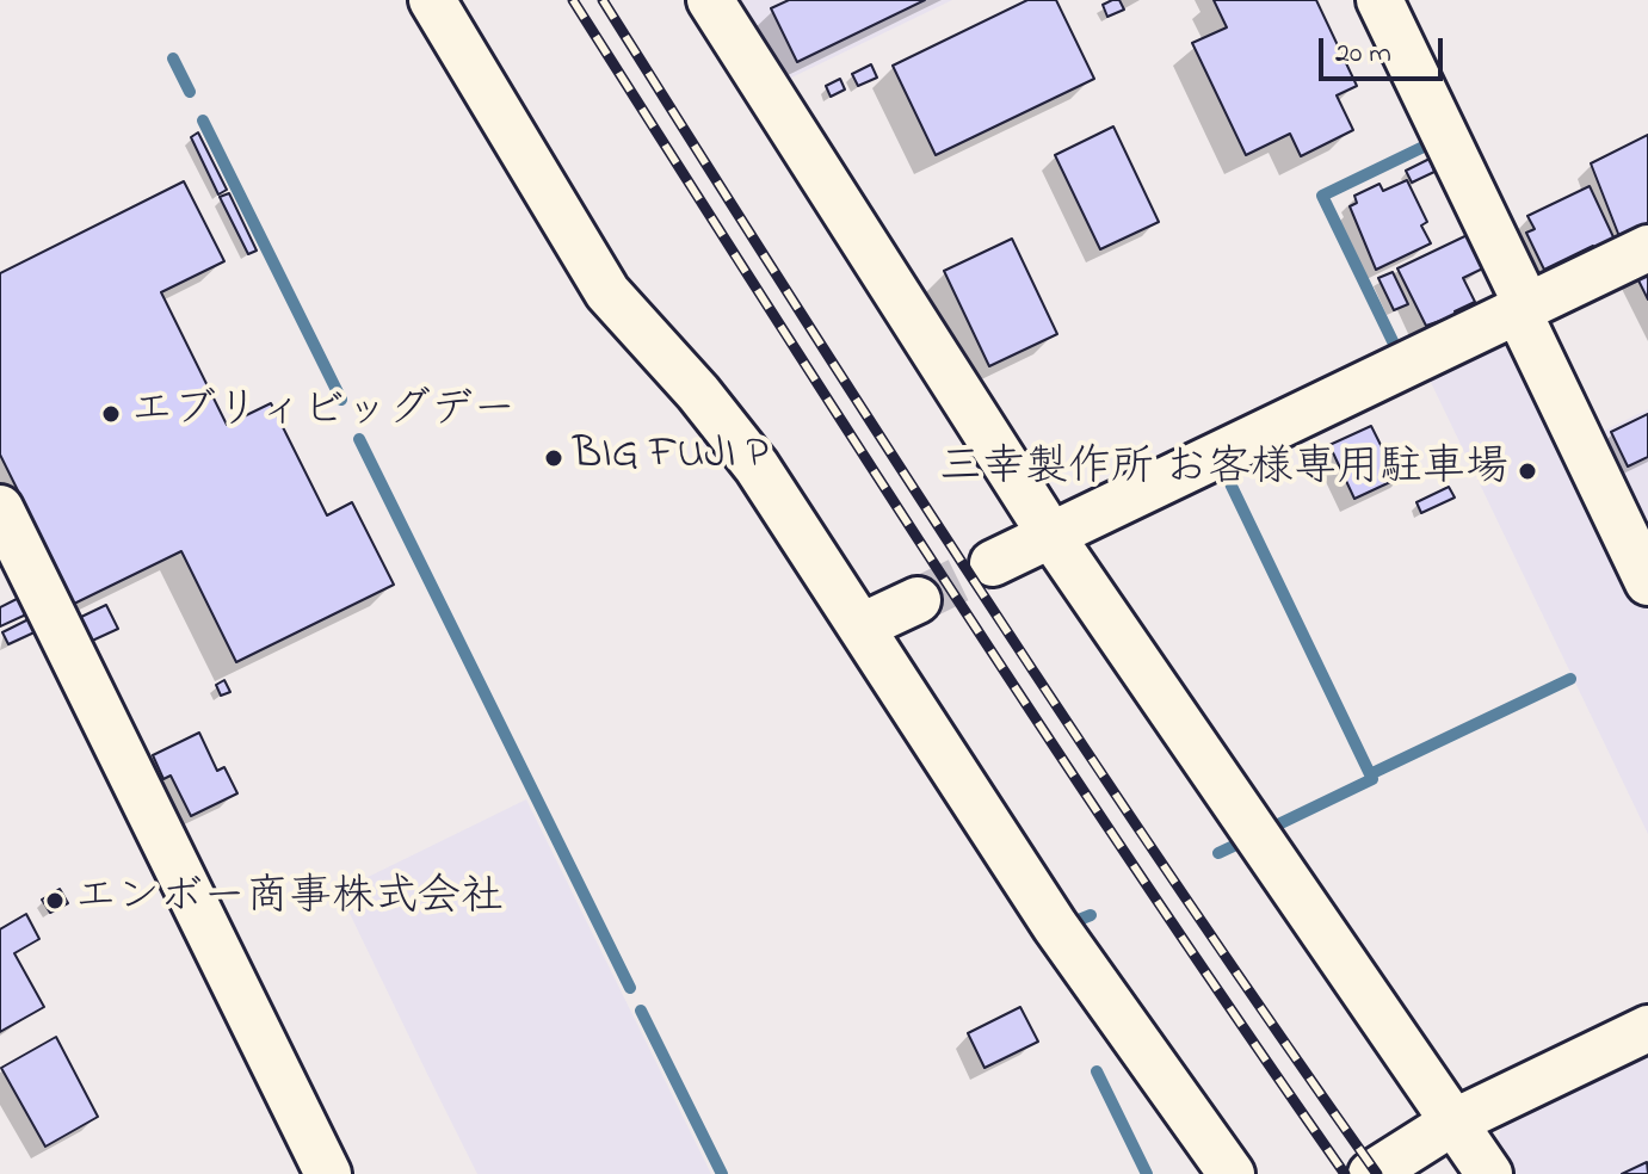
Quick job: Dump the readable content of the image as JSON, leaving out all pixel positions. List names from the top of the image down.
{
  "places": [
    "エブリィビッグデー",
    "BIG FUJI P",
    "三幸製作所 お客様専用駐車場",
    "エンボー商事株式会社"
  ],
  "scale_bar": "20 m"
}
